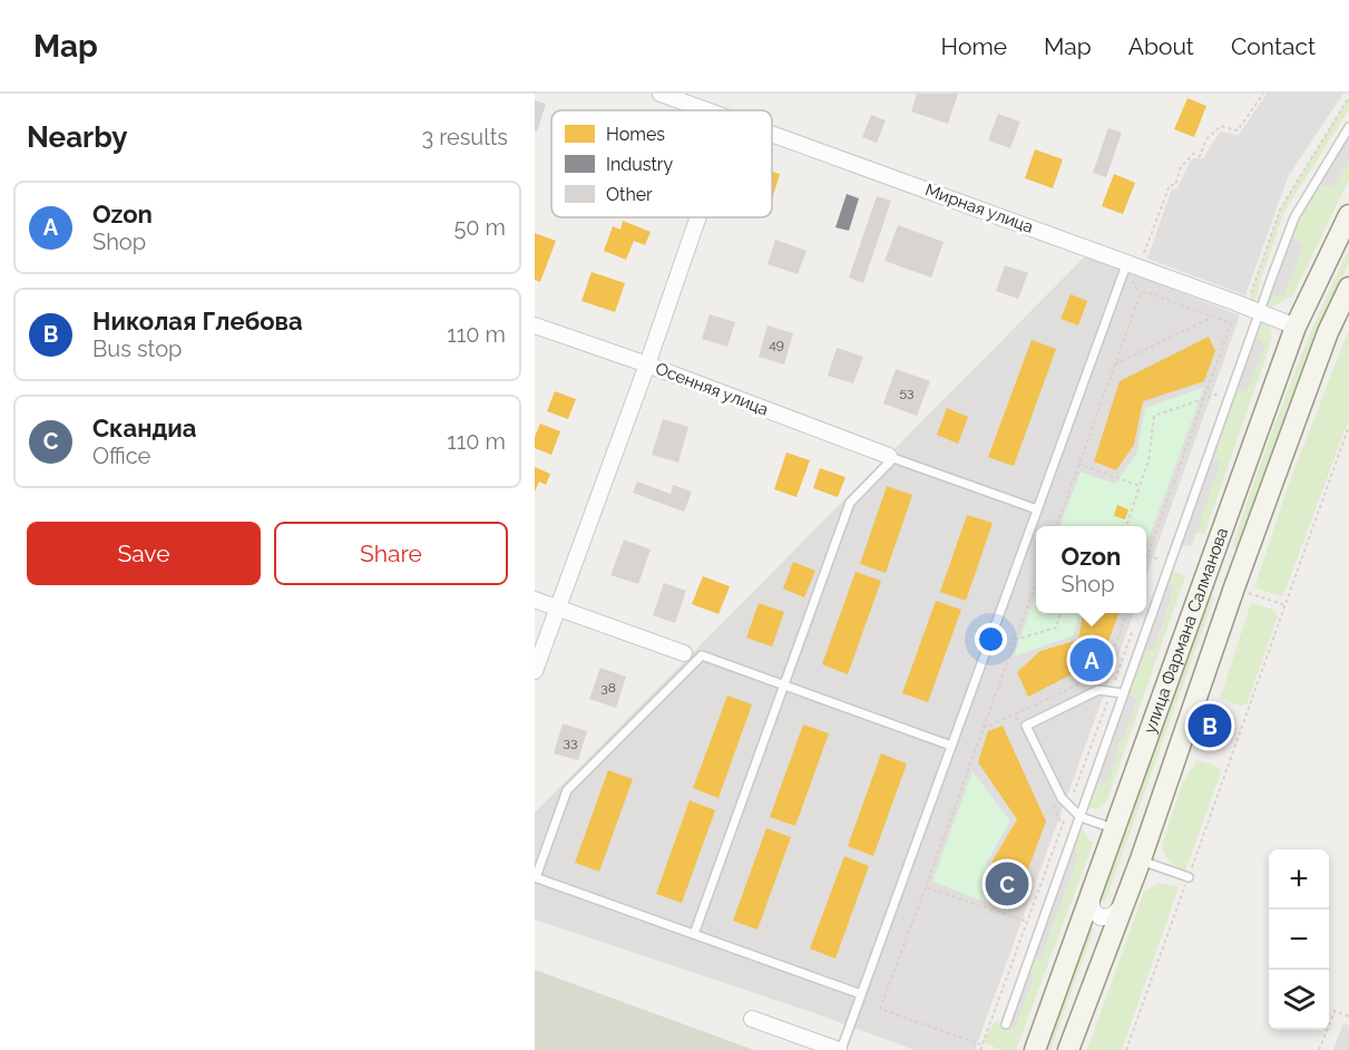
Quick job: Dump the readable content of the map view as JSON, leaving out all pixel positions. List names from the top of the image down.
{
  "streets": {
    "street": ["Мирная улица", "Осенняя улица", "улица Фармана Салманова"]
  },
  "crossings": [
    ["Мирная улица", "улица Фармана Салманова"]
  ],
  "house_numbers": [
    "49",
    "53",
    "38",
    "33"
  ],
  "legend": ["Homes", "Industry", "Other"],
  "page": {
    "header": "Map",
    "nav": [
      "Home",
      "Map",
      "About",
      "Contact"
    ],
    "heading": ["Nearby", "3 results"],
    "list": [
      {
        "mark": "A",
        "name": "Ozon",
        "note": "Shop",
        "value": "50 m"
      },
      {
        "mark": "B",
        "name": "Николая Глебова",
        "note": "Bus stop",
        "value": "110 m"
      },
      {
        "mark": "C",
        "name": "Скандиа",
        "note": "Office",
        "value": "110 m"
      }
    ],
    "buttons": ["Save", "Share"],
    "popup": ["Ozon", "Shop"],
    "pins": ["A", "B", "C"],
    "map_buttons": ["+", "−"]
  }
}
